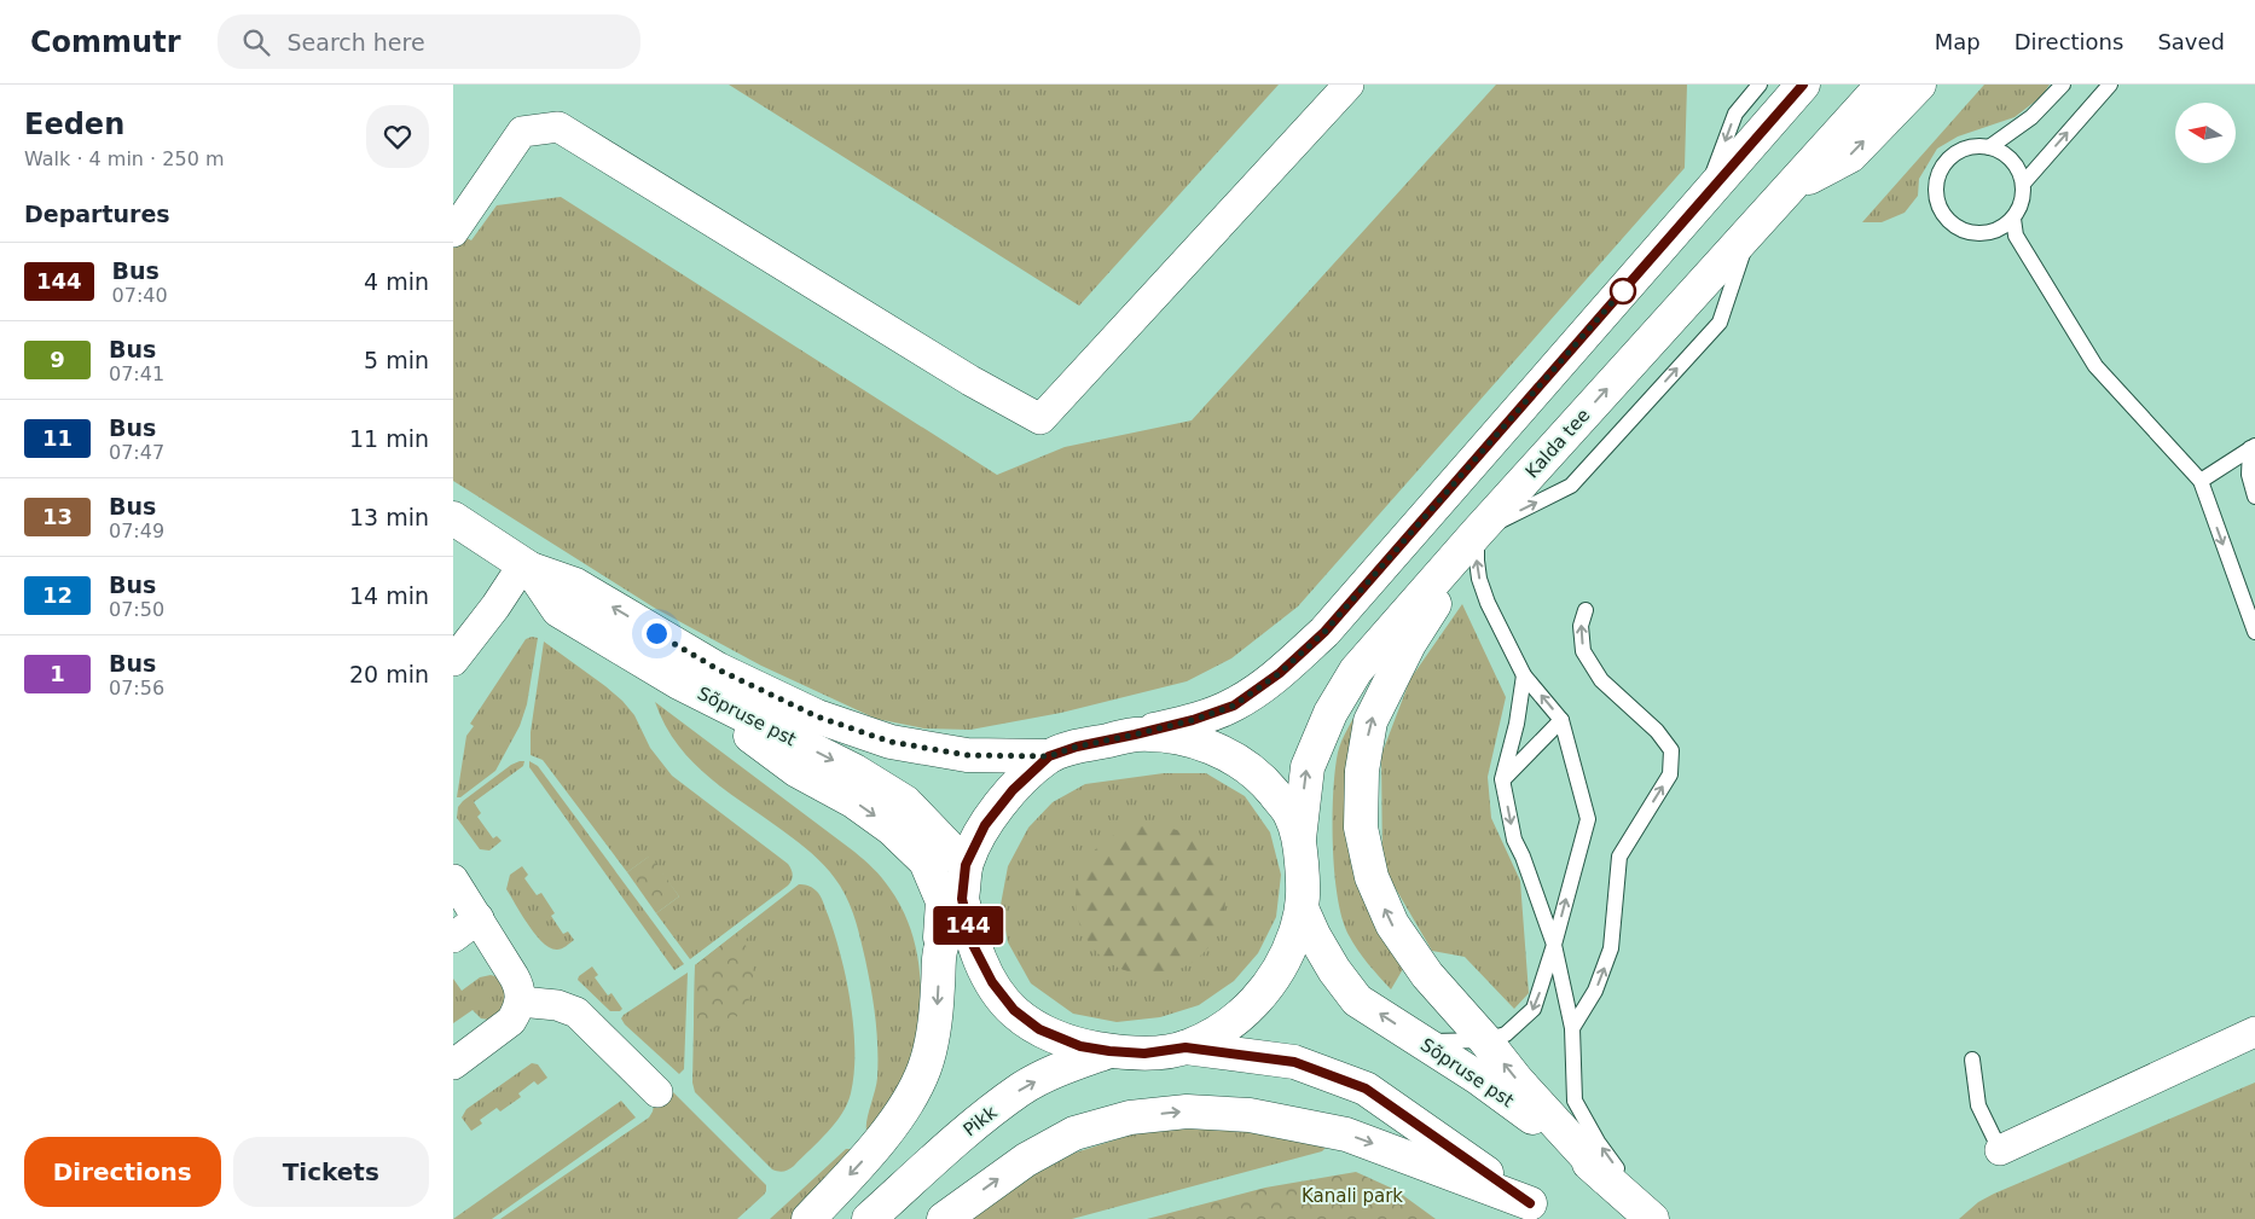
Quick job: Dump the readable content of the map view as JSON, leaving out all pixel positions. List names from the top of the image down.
{
  "streets": {
    "street": ["Kalda tee", "Sõpruse pst", "Pikk"]
  },
  "parks": ["Kanali park"],
  "lines": ["bus line 144"],
  "north": "left",
  "page": {
    "header": "Commutr",
    "search": "Search here",
    "nav": ["Map", "Directions", "Saved"],
    "heading": [
      ["Eeden", "Walk · 4 min · 250 m"],
      "Departures"
    ],
    "on_map": "144",
    "list": [
      {
        "mark": "144",
        "name": "Bus",
        "note": "07:40",
        "value": "4 min"
      },
      {
        "mark": "9",
        "name": "Bus",
        "note": "07:41",
        "value": "5 min"
      },
      {
        "mark": "11",
        "name": "Bus",
        "note": "07:47",
        "value": "11 min"
      },
      {
        "mark": "13",
        "name": "Bus",
        "note": "07:49",
        "value": "13 min"
      },
      {
        "mark": "12",
        "name": "Bus",
        "note": "07:50",
        "value": "14 min"
      },
      {
        "mark": "1",
        "name": "Bus",
        "note": "07:56",
        "value": "20 min"
      }
    ],
    "buttons": ["Directions", "Tickets"]
  }
}
